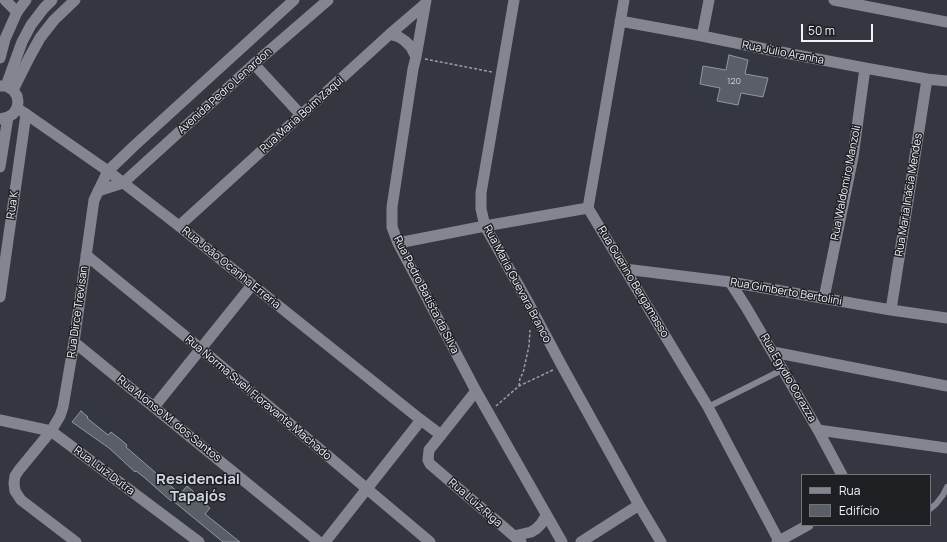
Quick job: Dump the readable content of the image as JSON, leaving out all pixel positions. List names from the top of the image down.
{
  "streets": {
    "street": [
      "Rua Júlio Aranha",
      "Avenida Pedro Lenardon",
      "Rua Maria Boim Zaqui",
      "Rua Waldomiro Manzoli",
      "Rua Maria Inácia Mendes",
      "Rua K",
      "Rua João Ocanha Erreria",
      "Rua Guerino Bergamasso",
      "Rua Maria Guevara Branco",
      "Rua Gimberto Bertolini",
      "Rua Pedro Batista da Silva",
      "Rua Dirce Trevisan",
      "Rua Egydio Corazza",
      "Rua Norma Sueli Fioravante Machado",
      "Rua Alonso M. dos Santos",
      "Rua Luiz Dutra",
      "Rua Luiz Riga"
    ]
  },
  "crossings": [
    ["Rua Júlio Aranha", "Rua Waldomiro Manzoli"],
    ["Rua Júlio Aranha", "Rua Maria Inácia Mendes"],
    ["Avenida Pedro Lenardon", "Rua João Ocanha Erreria"],
    ["Avenida Pedro Lenardon", "Rua Dirce Trevisan"],
    ["Rua Maria Boim Zaqui", "Rua João Ocanha Erreria"],
    ["Rua Maria Boim Zaqui", "Rua Pedro Batista da Silva"],
    ["Rua Waldomiro Manzoli", "Rua Gimberto Bertolini"],
    ["Rua Maria Inácia Mendes", "Rua Gimberto Bertolini"],
    ["Rua K", "Rua João Ocanha Erreria"],
    ["Rua João Ocanha Erreria", "Rua Dirce Trevisan"],
    ["Rua João Ocanha Erreria", "Rua Luiz Riga"],
    ["Rua Guerino Bergamasso", "Rua Gimberto Bertolini"],
    ["Rua Gimberto Bertolini", "Rua Egydio Corazza"],
    ["Rua Dirce Trevisan", "Rua Norma Sueli Fioravante Machado"],
    ["Rua Dirce Trevisan", "Rua Alonso M. dos Santos"],
    ["Rua Dirce Trevisan", "Rua Luiz Dutra"]
  ],
  "districts": ["Residencial Tapajós"],
  "house_numbers": ["120"],
  "legend": ["Rua", "Edifício"],
  "scale_bar": "50 m"
}
